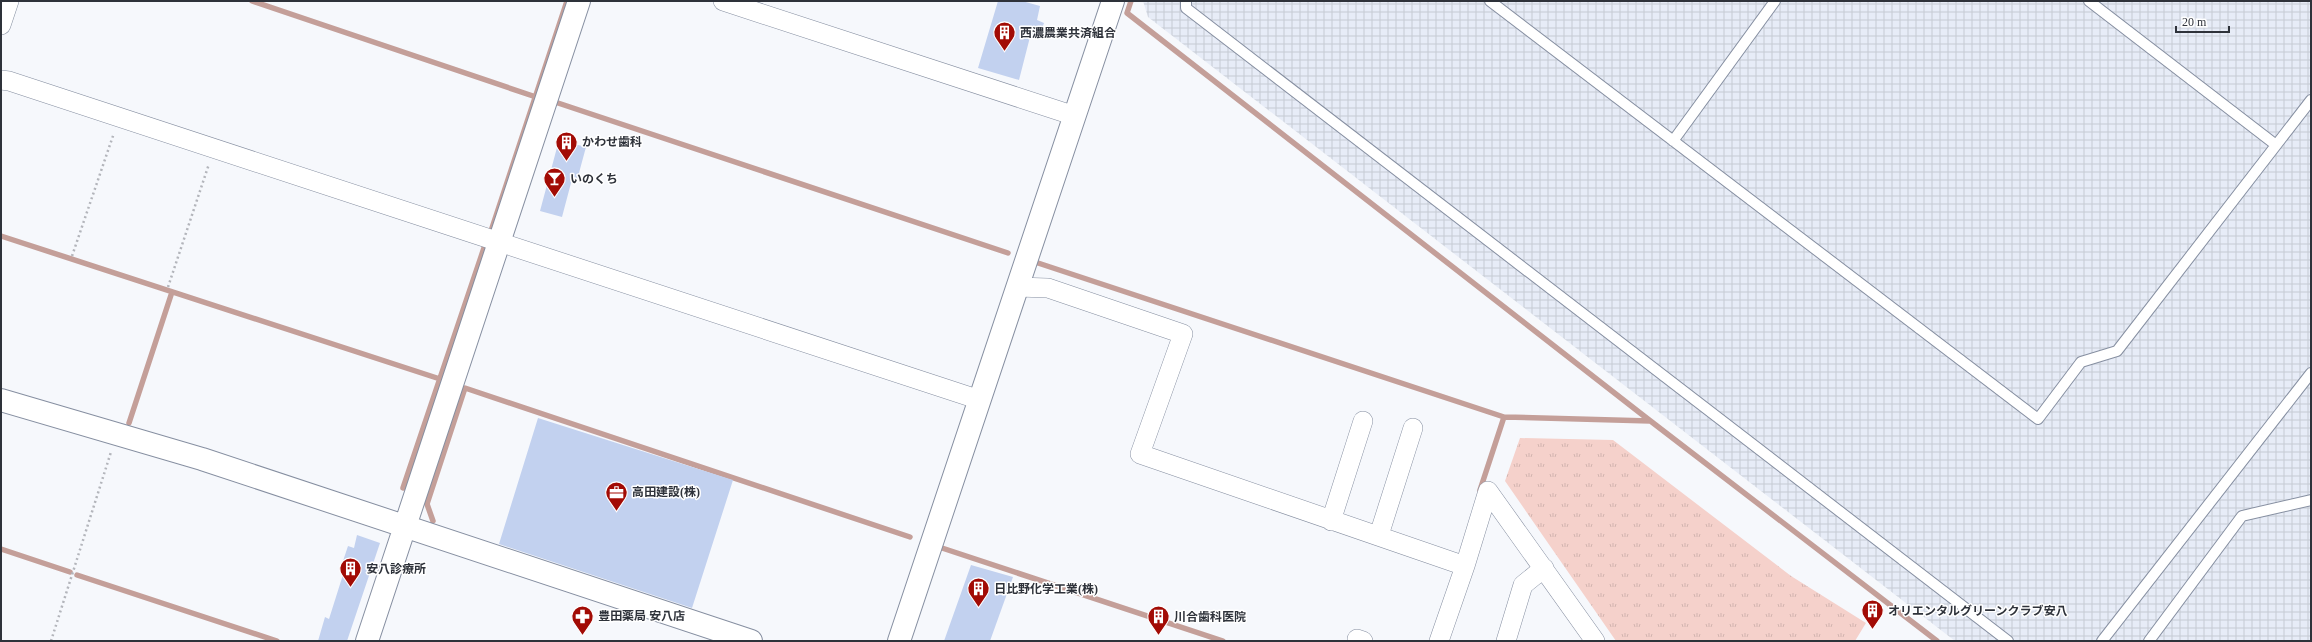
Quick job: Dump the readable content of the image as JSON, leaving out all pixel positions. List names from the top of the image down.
{
  "places": {
    "building": [
      "西濃農業共済組合",
      "かわせ歯科",
      "安八診療所",
      "日比野化学工業(株)",
      "オリエンタルグリーンクラブ安八",
      "川合歯科医院"
    ],
    "bar": ["いのくち"],
    "office": ["高田建設(株)"],
    "pharmacy": ["豊田薬局 安八店"]
  },
  "scale_bar": "20 m"
}
